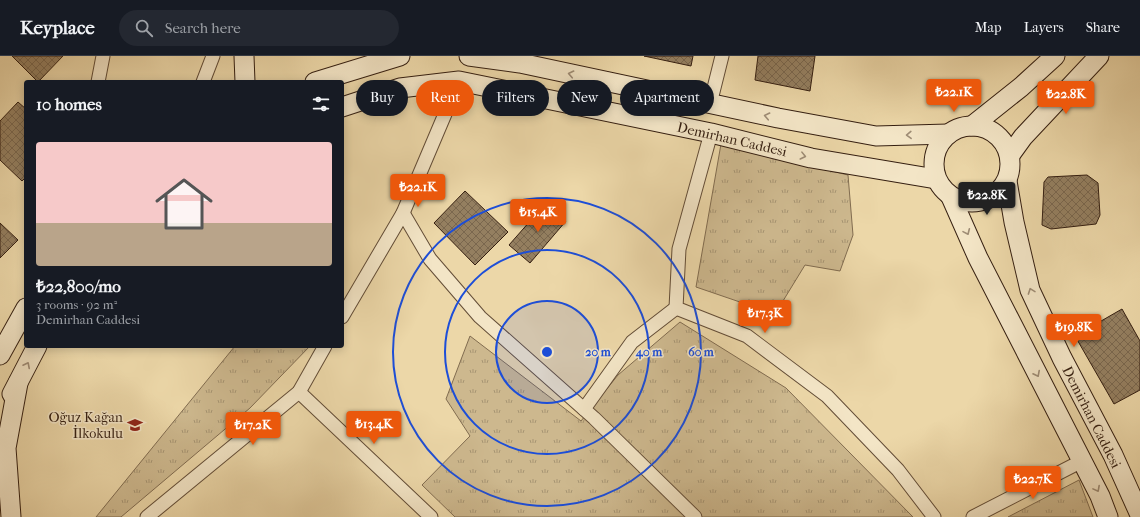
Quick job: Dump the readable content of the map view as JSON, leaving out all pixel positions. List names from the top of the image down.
{
  "streets": {
    "main road": ["Demirhan Caddesi"]
  },
  "places": {
    "school or university": ["Oğuz Kağan İlkokulu"]
  },
  "page": {
    "header": "Keyplace",
    "search": "Search here",
    "nav": ["Map", "Layers", "Share"],
    "price": [
      "₺22.1K",
      "₺22.8K",
      "₺22.1K",
      "₺22.8K",
      "₺15.4K",
      "₺17.3K",
      "₺19.8K",
      "₺13.4K",
      "₺17.2K",
      "₺22.7K"
    ],
    "chip": [
      "Buy",
      "Rent",
      "Filters",
      "New",
      "Apartment"
    ],
    "heading": "10 homes",
    "list": [
      {
        "name": "₺22,800/mo",
        "note": "3 rooms · 92 m² · Demirhan Caddesi"
      }
    ]
  },
  "rings": ["20 m", "40 m", "60 m"]
}
